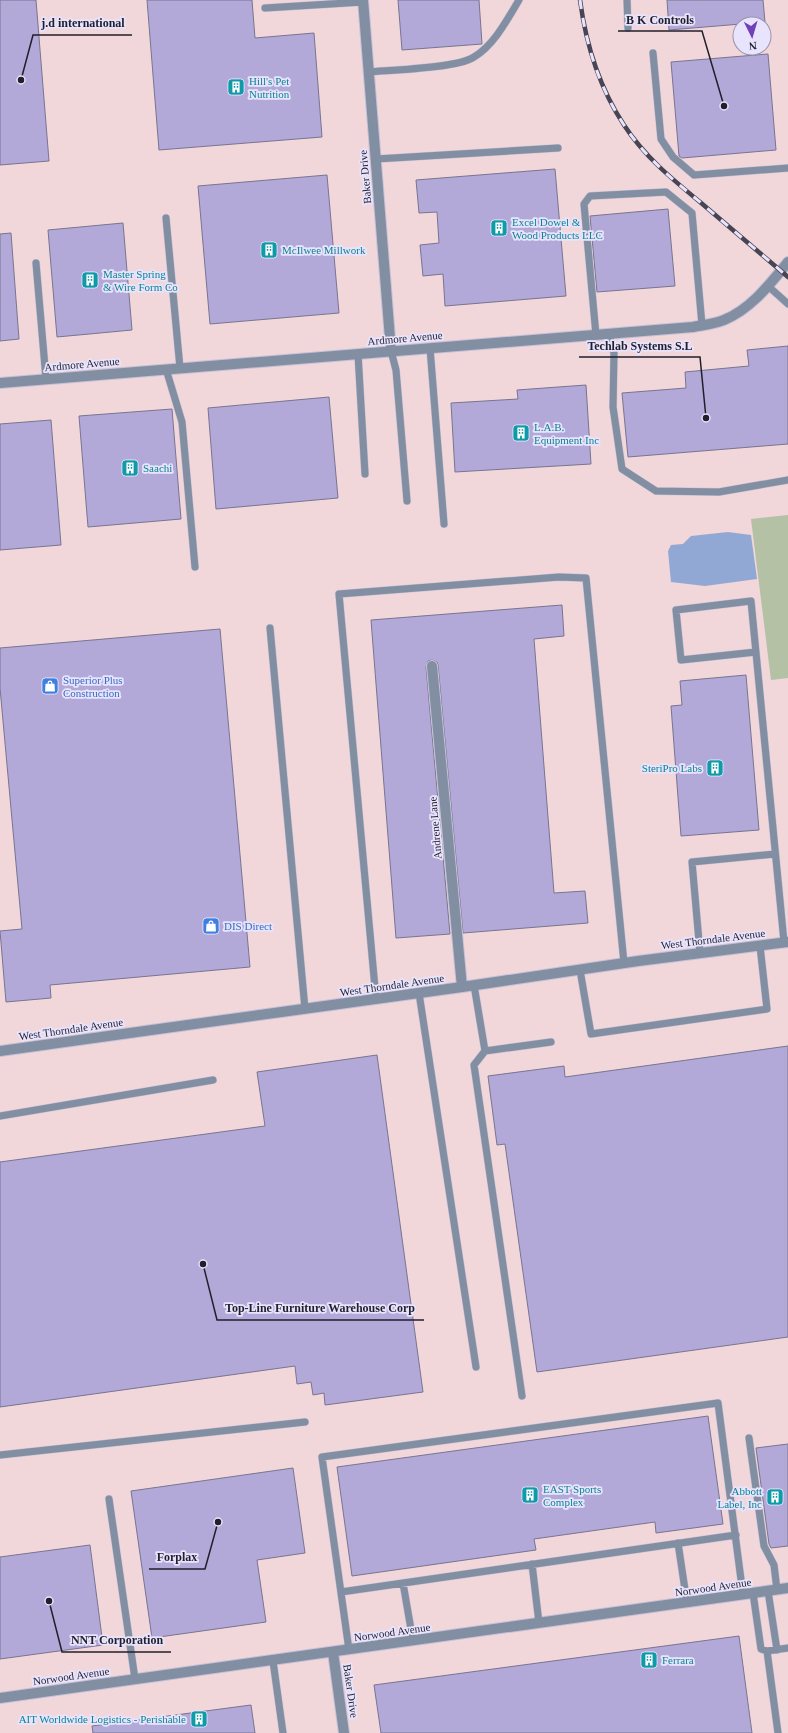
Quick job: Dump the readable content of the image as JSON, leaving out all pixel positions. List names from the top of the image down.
{
  "streets": {
    "street": [
      "Baker Drive",
      "Ardmore Avenue",
      "Andrene Lane",
      "West Thorndale Avenue",
      "Norwood Avenue"
    ]
  },
  "crossings": [
    ["Baker Drive", "Ardmore Avenue"],
    ["Baker Drive", "Norwood Avenue"],
    ["Andrene Lane", "West Thorndale Avenue"]
  ],
  "places": {
    "other": [
      "j.d international",
      "B K Controls",
      "Techlab Systems S.L",
      "Top-Line Furniture Warehouse Corp",
      "Forplax",
      "NNT Corporation"
    ],
    "building": [
      "Hill's Pet Nutrition",
      "Excel Dowel & Wood Products LLC",
      "McIlwee Millwork",
      "Master Spring & Wire Form Co",
      "L.A.B. Equipment Inc",
      "Saachi",
      "SteriPro Labs",
      "EAST Sports Complex",
      "Abbott Label, Inc",
      "Ferrara",
      "AIT Worldwide Logistics - Perishable"
    ],
    "shop": ["Superior Plus Construction", "DIS Direct"]
  },
  "north": "bottom"
}
